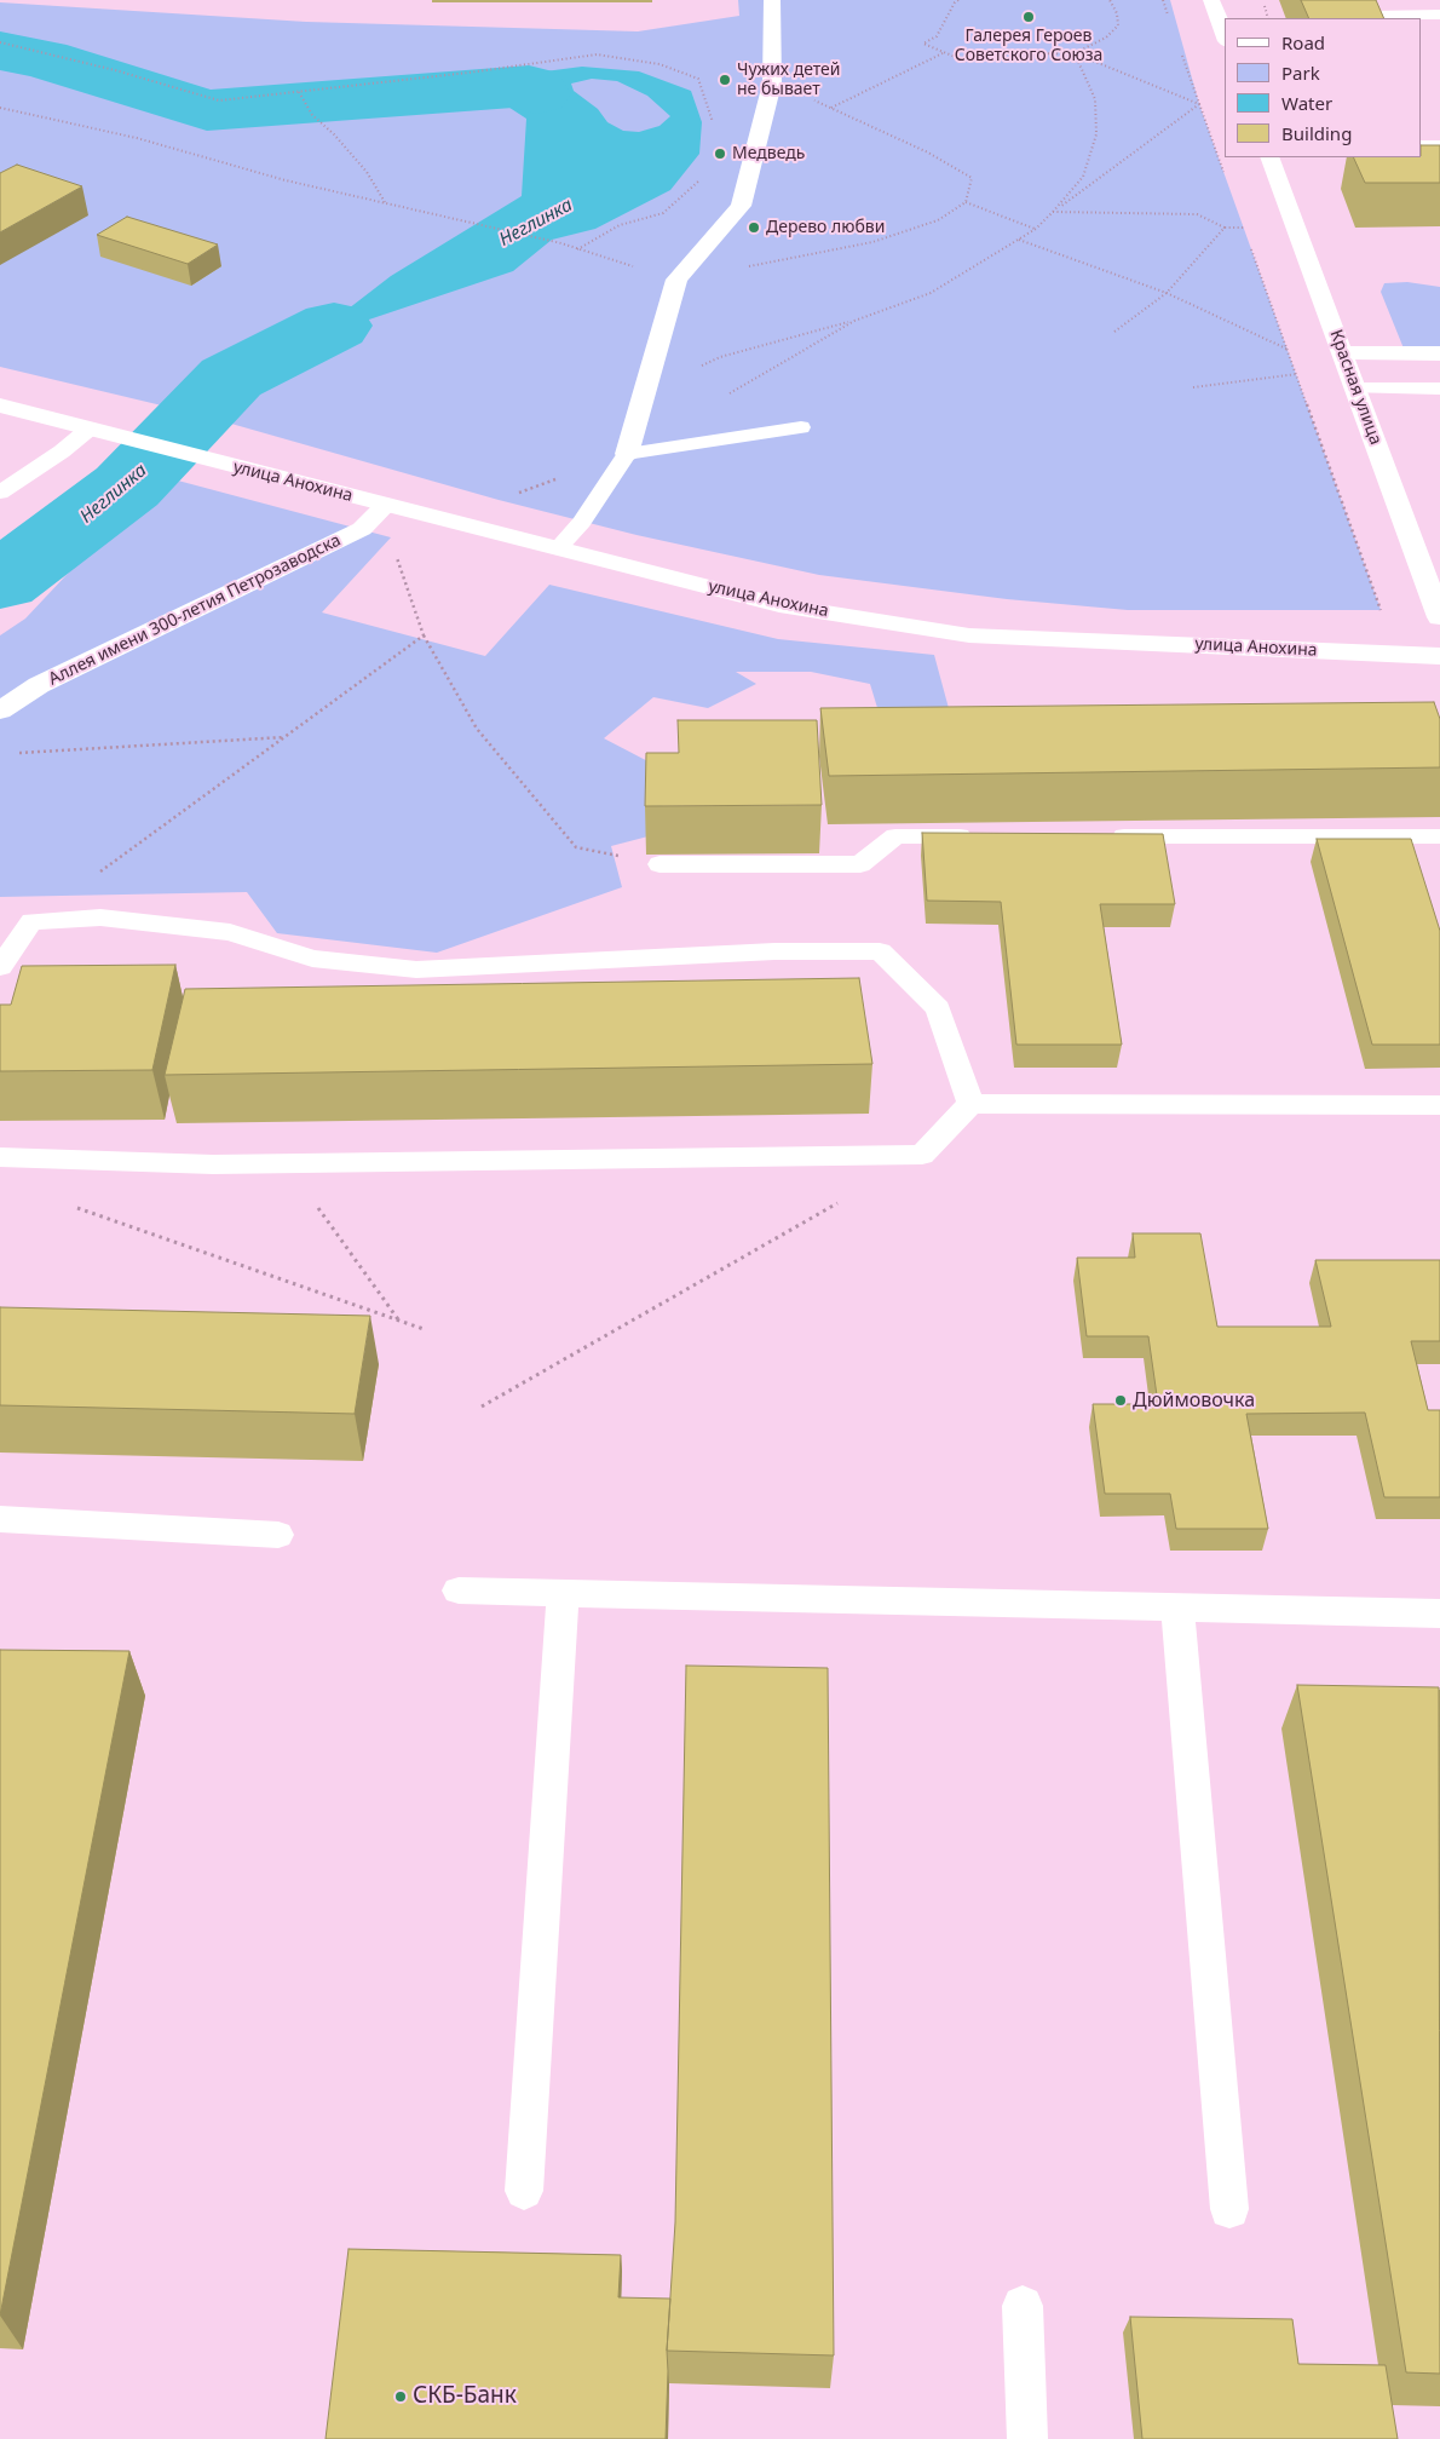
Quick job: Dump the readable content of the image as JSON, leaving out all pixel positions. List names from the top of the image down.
{
  "streets": {
    "street": ["Красная улица", "улица Анохина", "Аллея имени 300-летия Петрозаводска"]
  },
  "crossings": [
    ["улица Анохина", "Аллея имени 300-летия Петрозаводска"]
  ],
  "water": ["Неглинка"],
  "places": [
    "Галерея Героев Советского Союза",
    "Чужих детей не бывает",
    "Медведь",
    "Дерево любви",
    "Дюймовочка",
    "СКБ-Банк"
  ],
  "legend": [
    "Road",
    "Park",
    "Water",
    "Building"
  ]
}
